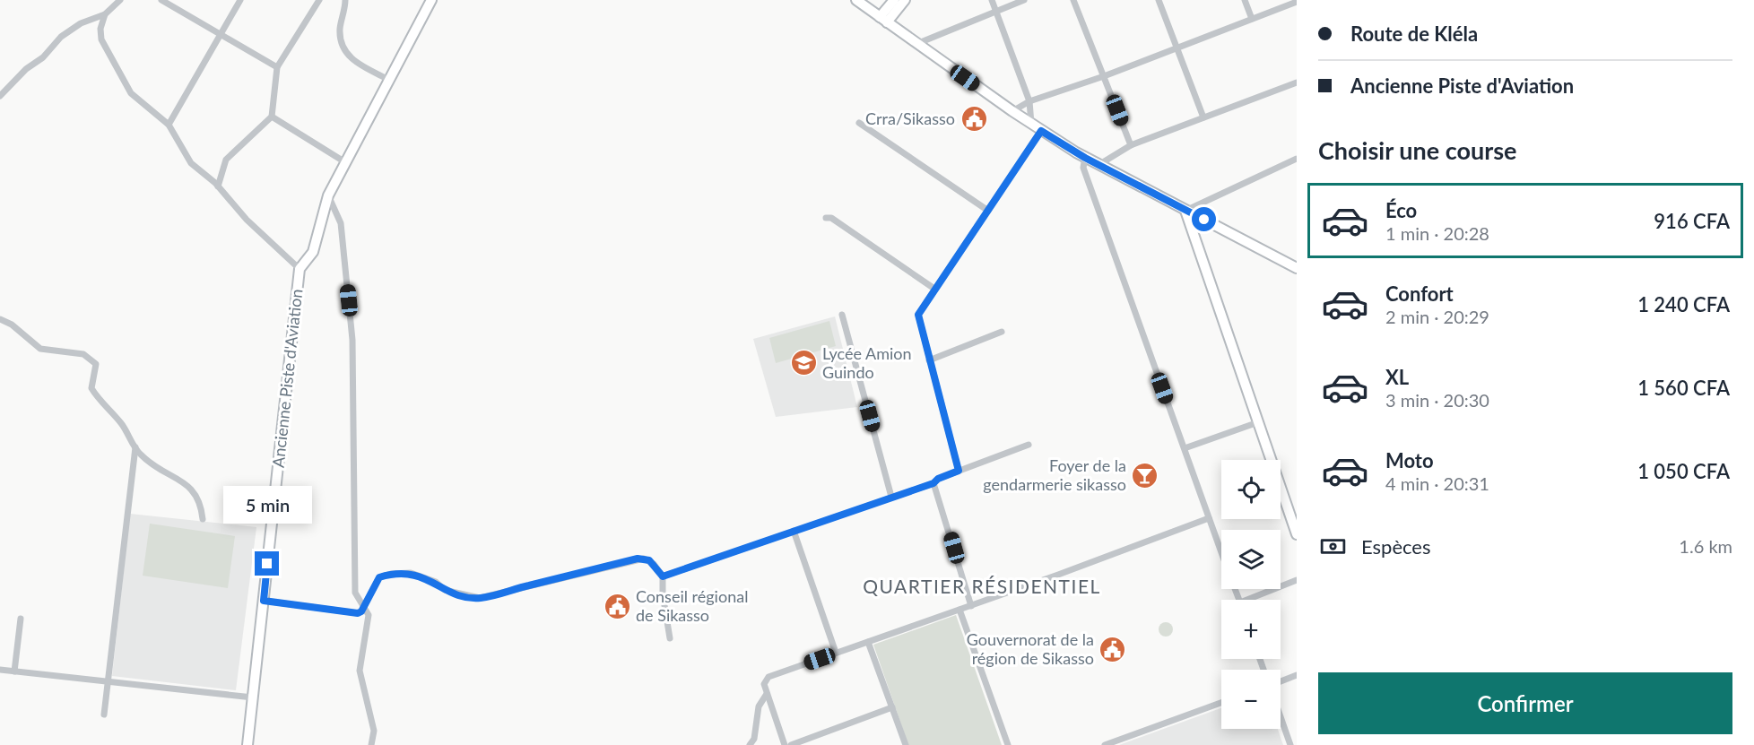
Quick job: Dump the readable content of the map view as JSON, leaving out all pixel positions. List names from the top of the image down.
{
  "streets": {
    "street": ["Ancienne Piste d'Aviation"]
  },
  "districts": ["QUARTIER RÉSIDENTIEL"],
  "places": {
    "public building": ["Crra/Sikasso", "Conseil régional de Sikasso", "Gouvernorat de la région de Sikasso"],
    "school or university": ["Lycée Amion Guindo"],
    "bar": ["Foyer de la gendarmerie sikasso"]
  },
  "page": {
    "banner": ["Route de Kléla", "Ancienne Piste d'Aviation"],
    "heading": "Choisir une course",
    "list": [
      {
        "name": "Éco",
        "note": "1 min · 20:28",
        "value": "916 CFA"
      },
      {
        "name": "Confort",
        "note": "2 min · 20:29",
        "value": "1 240 CFA"
      },
      {
        "name": "XL",
        "note": "3 min · 20:30",
        "value": "1 560 CFA"
      },
      {
        "name": "Moto",
        "note": "4 min · 20:31",
        "value": "1 050 CFA"
      }
    ],
    "map_buttons": ["+", "−"],
    "bubble": "5 min",
    "pay": ["Espèces", "1.6 km"],
    "buttons": "Confirmer"
  }
}
